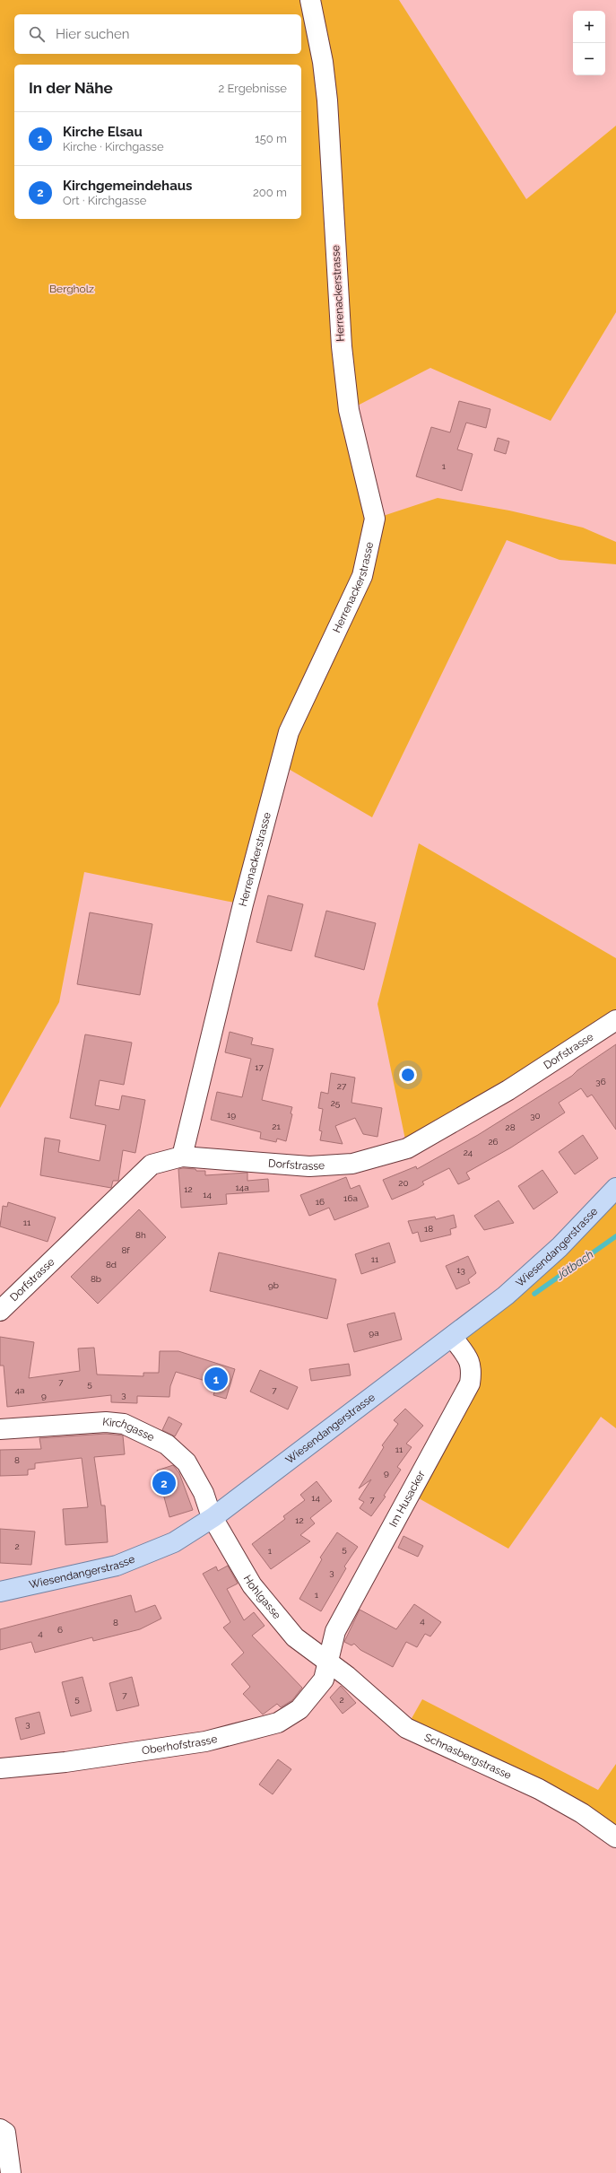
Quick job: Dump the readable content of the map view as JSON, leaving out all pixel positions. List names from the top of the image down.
{
  "streets": {
    "main road": ["Wiesendangerstrasse"],
    "street": [
      "Herrenackerstrasse",
      "Dorfstrasse",
      "Kirchgasse",
      "Im Husacker",
      "Hohlgasse",
      "Oberhofstrasse",
      "Schnasbergstrasse"
    ]
  },
  "crossings": [
    ["Herrenackerstrasse", "Dorfstrasse"],
    ["Wiesendangerstrasse", "Kirchgasse"],
    ["Wiesendangerstrasse", "Im Husacker"],
    ["Wiesendangerstrasse", "Hohlgasse"],
    ["Kirchgasse", "Hohlgasse"],
    ["Im Husacker", "Hohlgasse"],
    ["Im Husacker", "Oberhofstrasse"],
    ["Im Husacker", "Schnasbergstrasse"],
    ["Hohlgasse", "Oberhofstrasse"],
    ["Hohlgasse", "Schnasbergstrasse"],
    ["Oberhofstrasse", "Schnasbergstrasse"]
  ],
  "water": ["Jätbach"],
  "parks": ["Bergholz"],
  "house_numbers": [
    "1",
    "17",
    "36",
    "27",
    "25",
    "19",
    "30",
    "21",
    "28",
    "26",
    "24",
    "20",
    "14a",
    "12",
    "14",
    "16a",
    "16",
    "11",
    "18",
    "8h",
    "8f",
    "11",
    "8d",
    "13",
    "8b",
    "9b",
    "9a",
    "7",
    "5",
    "4a",
    "7",
    "3",
    "9",
    "11",
    "8",
    "9",
    "14",
    "7",
    "12",
    "2",
    "5",
    "1",
    "3",
    "1",
    "4",
    "8",
    "6",
    "4",
    "7",
    "5",
    "2",
    "3"
  ],
  "page": {
    "map_buttons": ["+", "−"],
    "search": "Hier suchen",
    "heading": ["In der Nähe", "2 Ergebnisse"],
    "list": [
      {
        "mark": "1",
        "name": "Kirche Elsau",
        "note": "Kirche · Kirchgasse",
        "value": "150 m"
      },
      {
        "mark": "2",
        "name": "Kirchgemeindehaus",
        "note": "Ort · Kirchgasse",
        "value": "200 m"
      }
    ],
    "pins": ["1", "2"]
  }
}
